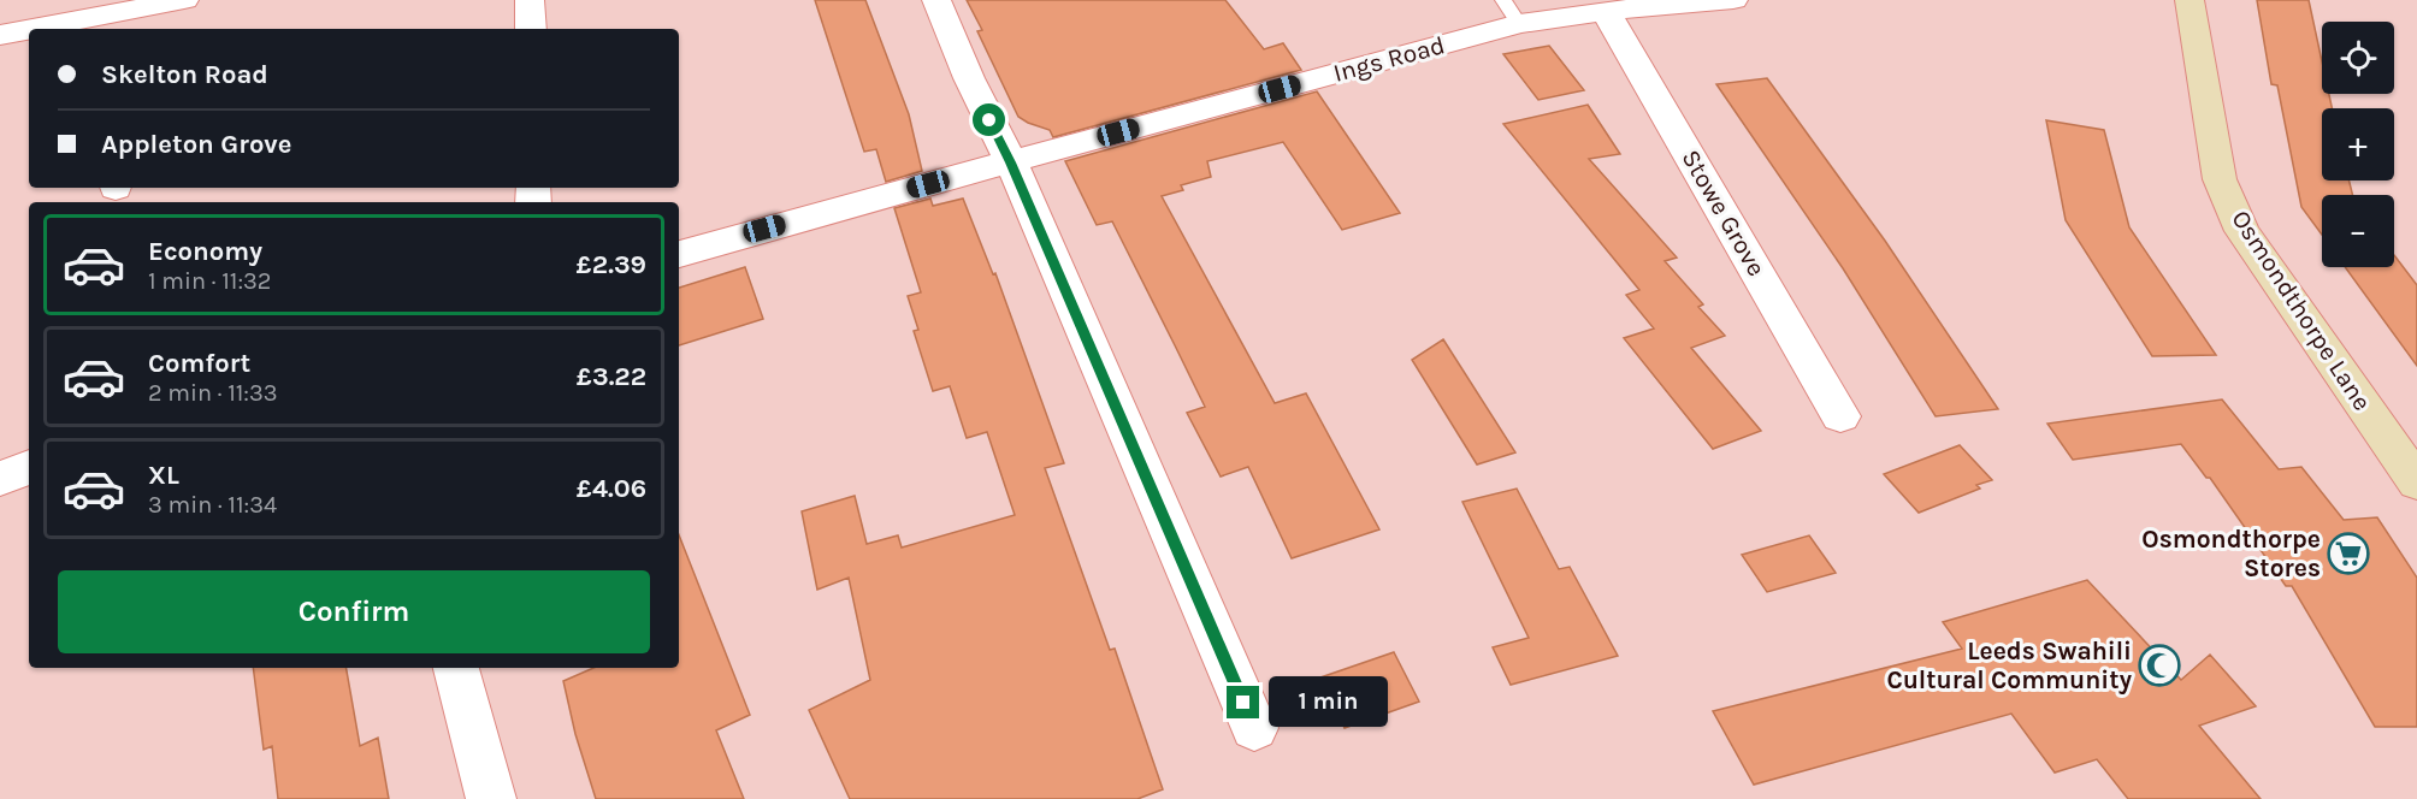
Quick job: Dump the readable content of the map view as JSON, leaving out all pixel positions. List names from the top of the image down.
{
  "streets": {
    "street": ["Ings Road", "Stowe Grove", "Osmondthorpe Lane"]
  },
  "crossings": [
    ["Ings Road", "Stowe Grove"]
  ],
  "places": {
    "supermarket": ["Osmondthorpe Stores"],
    "mosque": ["Leeds Swahili Cultural Community"]
  },
  "page": {
    "map_buttons": ["+", "−"],
    "banner": ["Skelton Road", "Appleton Grove"],
    "list": [
      {
        "name": "Economy",
        "note": "1 min · 11:32",
        "value": "£2.39"
      },
      {
        "name": "Comfort",
        "note": "2 min · 11:33",
        "value": "£3.22"
      },
      {
        "name": "XL",
        "note": "3 min · 11:34",
        "value": "£4.06"
      }
    ],
    "buttons": "Confirm",
    "bubble": "1 min"
  }
}
